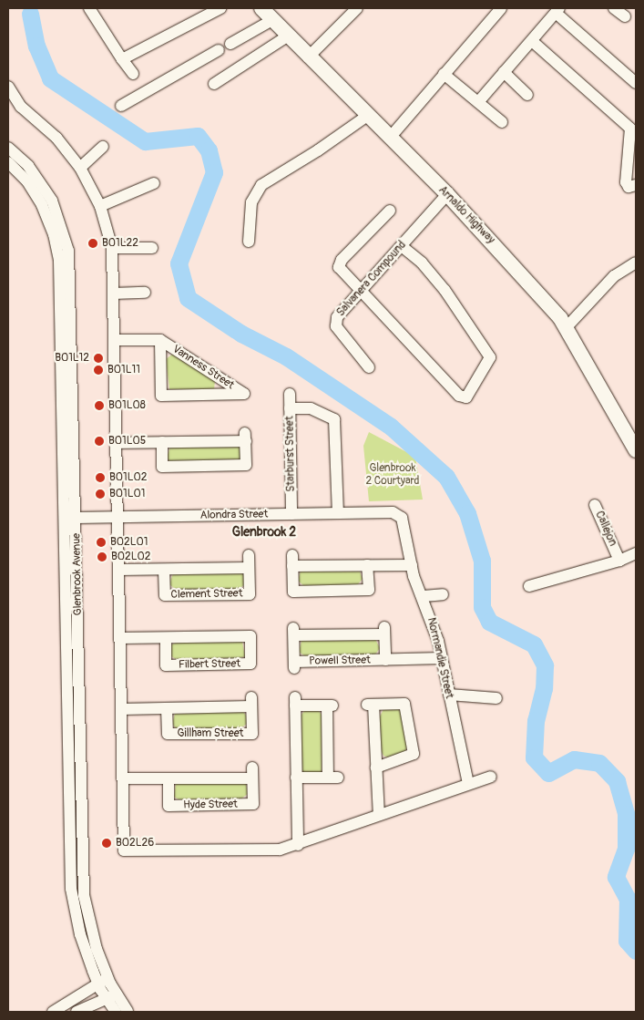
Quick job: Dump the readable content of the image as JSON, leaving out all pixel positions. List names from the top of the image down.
{
  "streets": {
    "main road": ["Arnaldo Highway"],
    "street": [
      "Salvanera Compound",
      "Vanness Street",
      "Starburst Street",
      "Alondra Street",
      "Callejon",
      "Glenbrook Avenue",
      "Clement Street",
      "Normandie Street",
      "Powell Street",
      "Filbert Street",
      "Gillham Street",
      "Hyde Street"
    ]
  },
  "crossings": [
    ["Arnaldo Highway", "Salvanera Compound"],
    ["Starburst Street", "Alondra Street"],
    ["Alondra Street", "Glenbrook Avenue"],
    ["Alondra Street", "Normandie Street"],
    ["Normandie Street", "Powell Street"]
  ],
  "districts": ["Glenbrook 2"],
  "parks": ["Glenbrook 2 Courtyard"],
  "places": [
    "B01L22",
    "B01L12",
    "B01L11",
    "B01L08",
    "B01L05",
    "B01L02",
    "B01L01",
    "B02L01",
    "B02L02",
    "B02L26"
  ]
}
